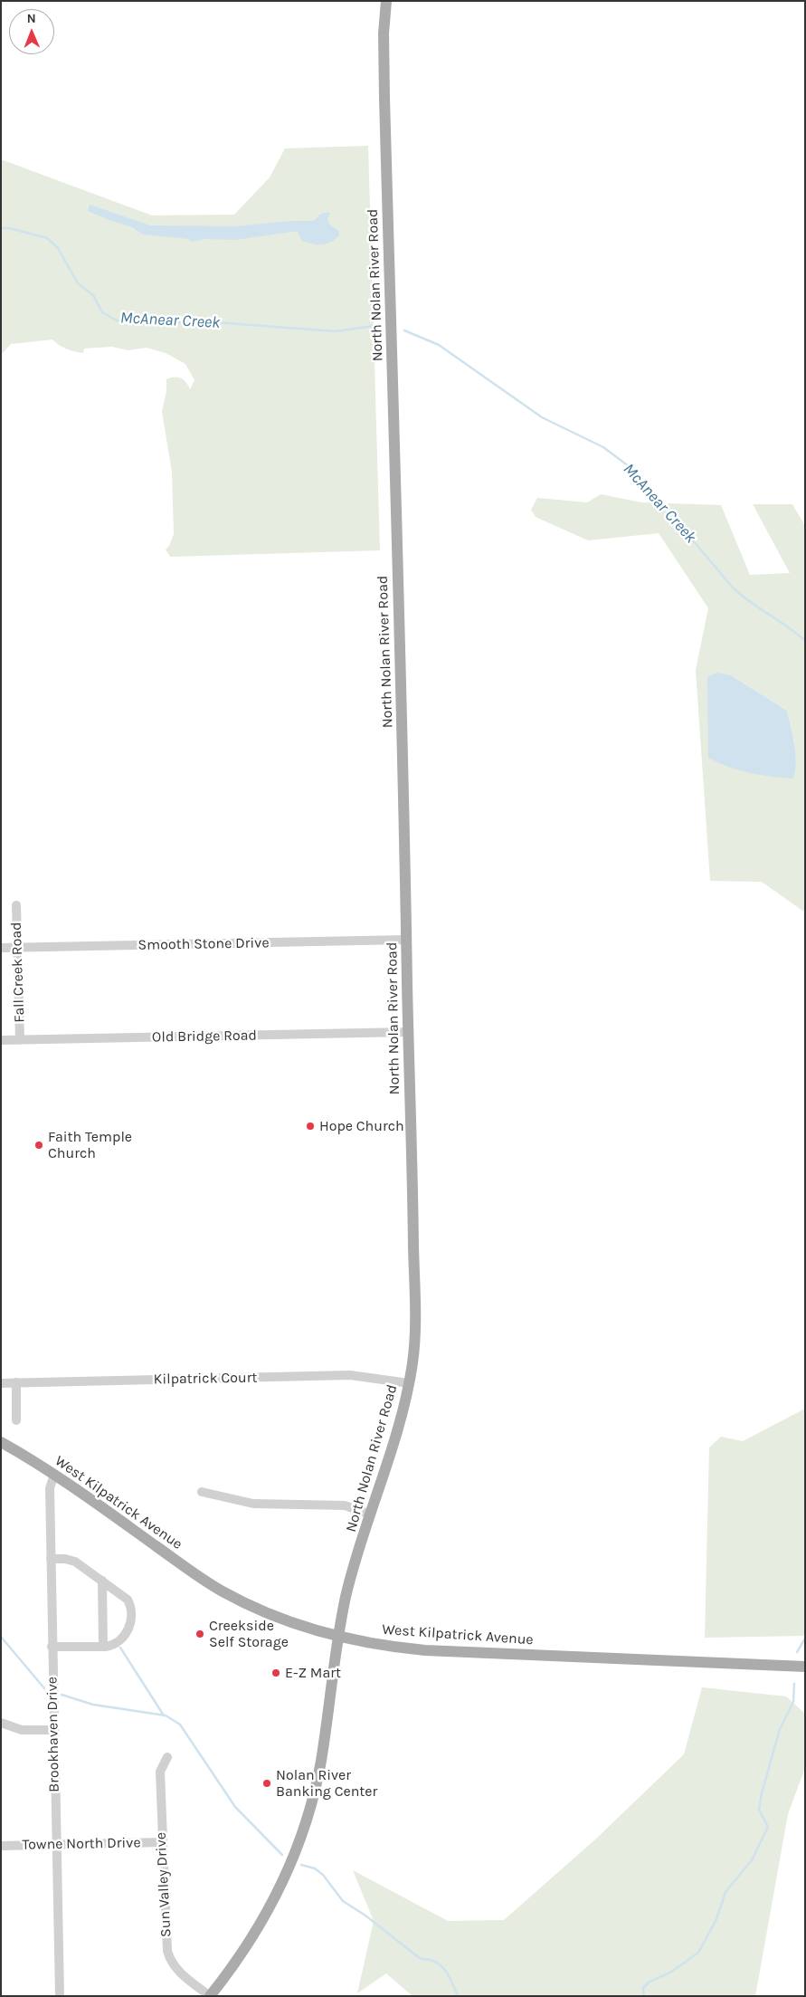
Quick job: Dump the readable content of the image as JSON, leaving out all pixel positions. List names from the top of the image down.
{
  "streets": {
    "main road": ["North Nolan River Road", "West Kilpatrick Avenue"],
    "street": [
      "Smooth Stone Drive",
      "Fall Creek Road",
      "Old Bridge Road",
      "Kilpatrick Court",
      "Brookhaven Drive",
      "Towne North Drive",
      "Sun Valley Drive"
    ]
  },
  "crossings": [
    ["North Nolan River Road", "Smooth Stone Drive"],
    ["North Nolan River Road", "Old Bridge Road"],
    ["North Nolan River Road", "Kilpatrick Court"],
    ["North Nolan River Road", "West Kilpatrick Avenue"],
    ["North Nolan River Road", "Sun Valley Drive"],
    ["Smooth Stone Drive", "Fall Creek Road"],
    ["Fall Creek Road", "Old Bridge Road"],
    ["West Kilpatrick Avenue", "Brookhaven Drive"],
    ["Brookhaven Drive", "Towne North Drive"],
    ["Towne North Drive", "Sun Valley Drive"]
  ],
  "water": ["McAnear Creek"],
  "places": [
    "Hope Church",
    "Faith Temple Church",
    "Creekside Self Storage",
    "E-Z Mart",
    "Nolan River Banking Center"
  ],
  "north": "top"
}
